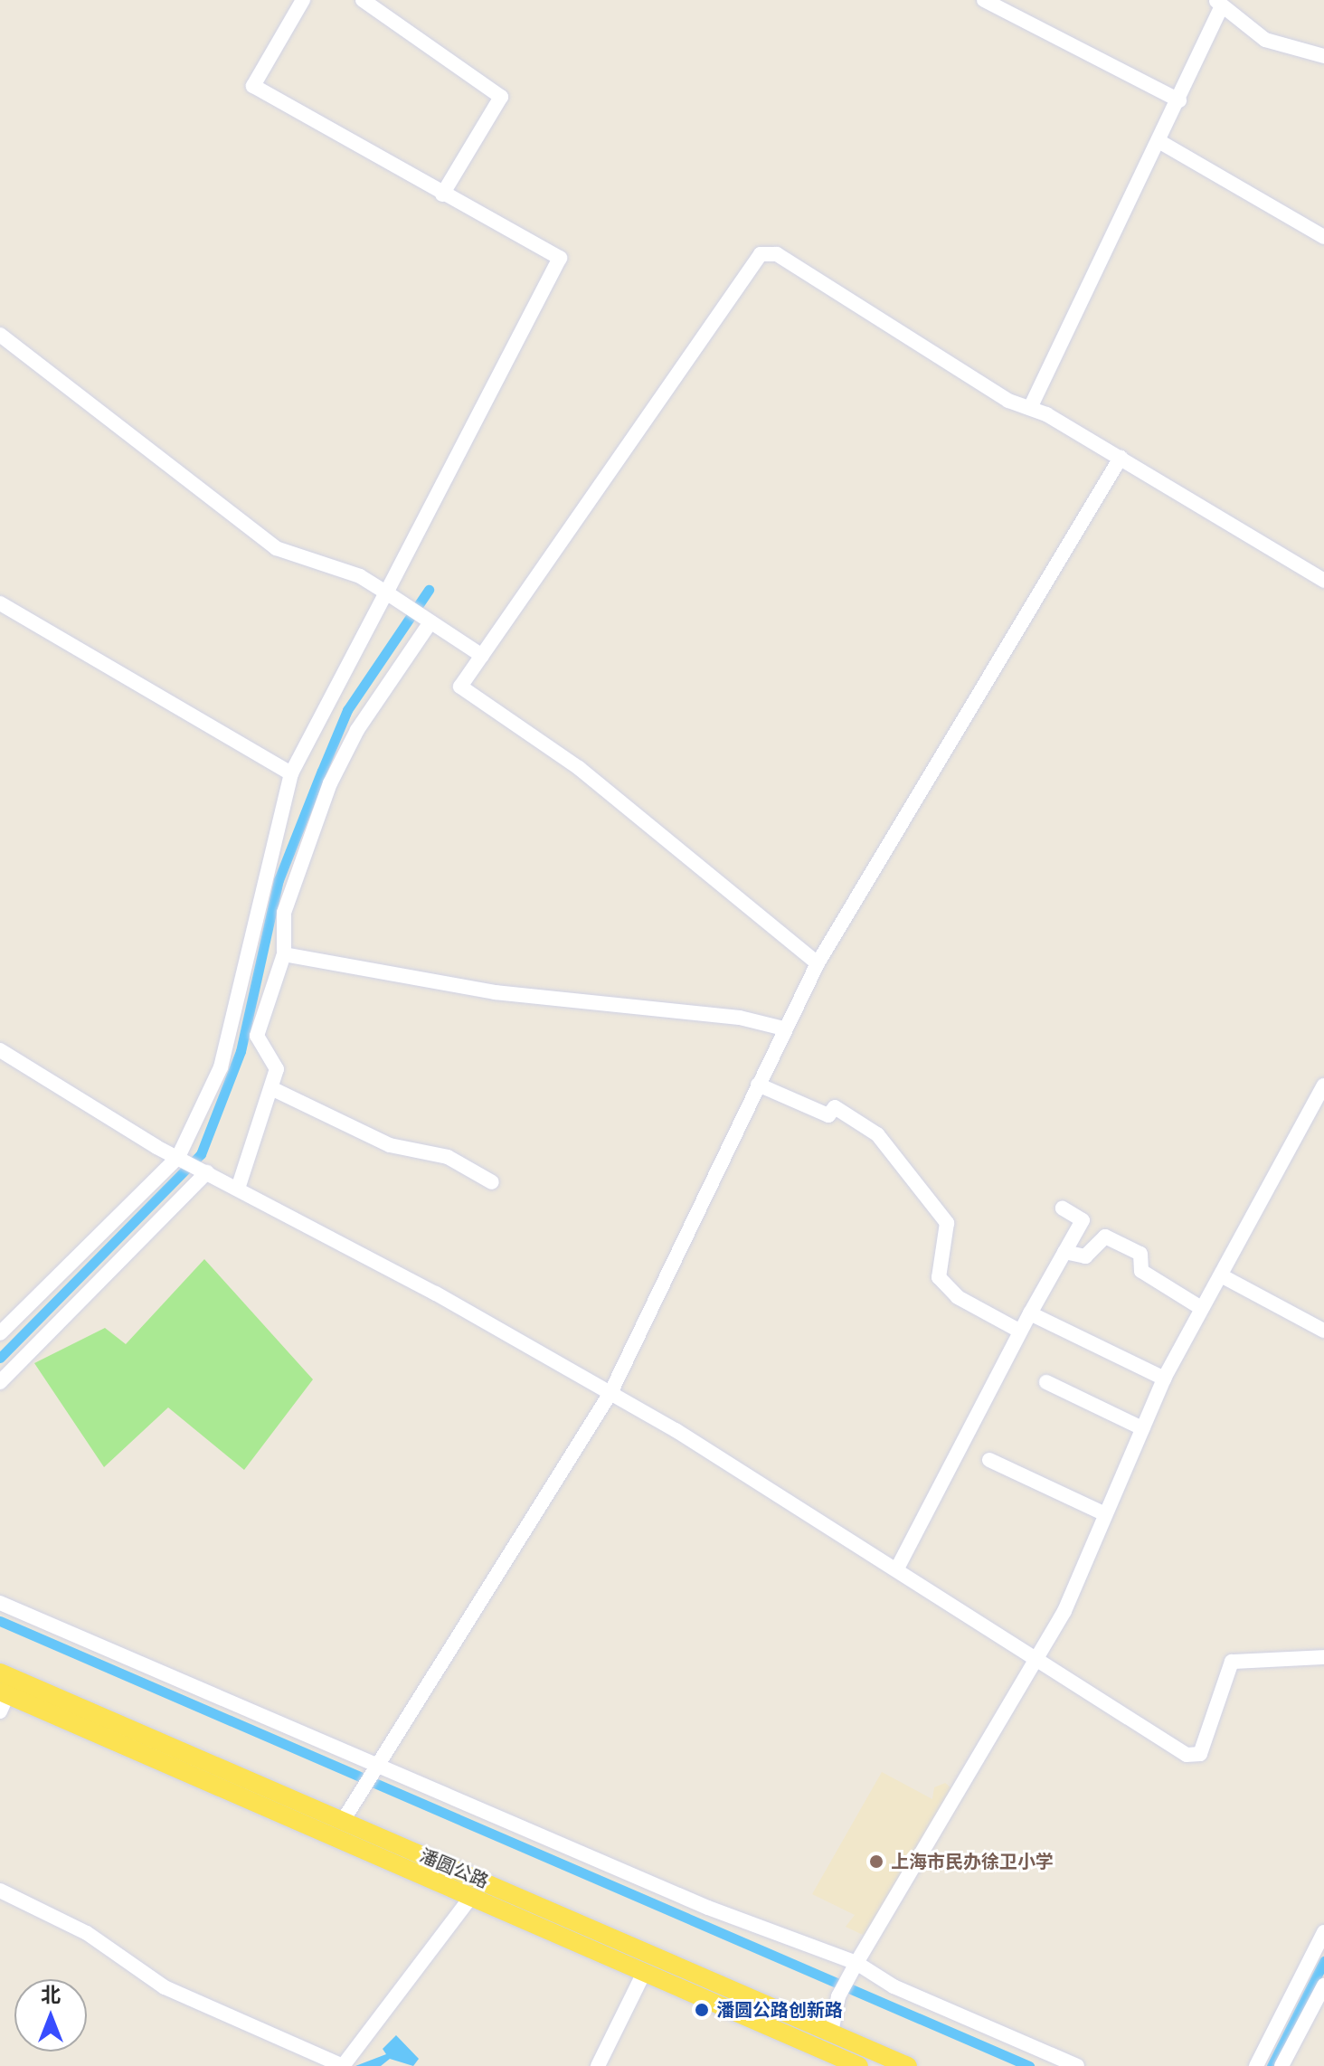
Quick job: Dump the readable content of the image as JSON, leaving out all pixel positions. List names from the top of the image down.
{
  "streets": {
    "main road": ["潘圆公路"]
  },
  "places": ["上海市民办徐卫小学", "潘圆公路创新路"],
  "north": "top"
}
